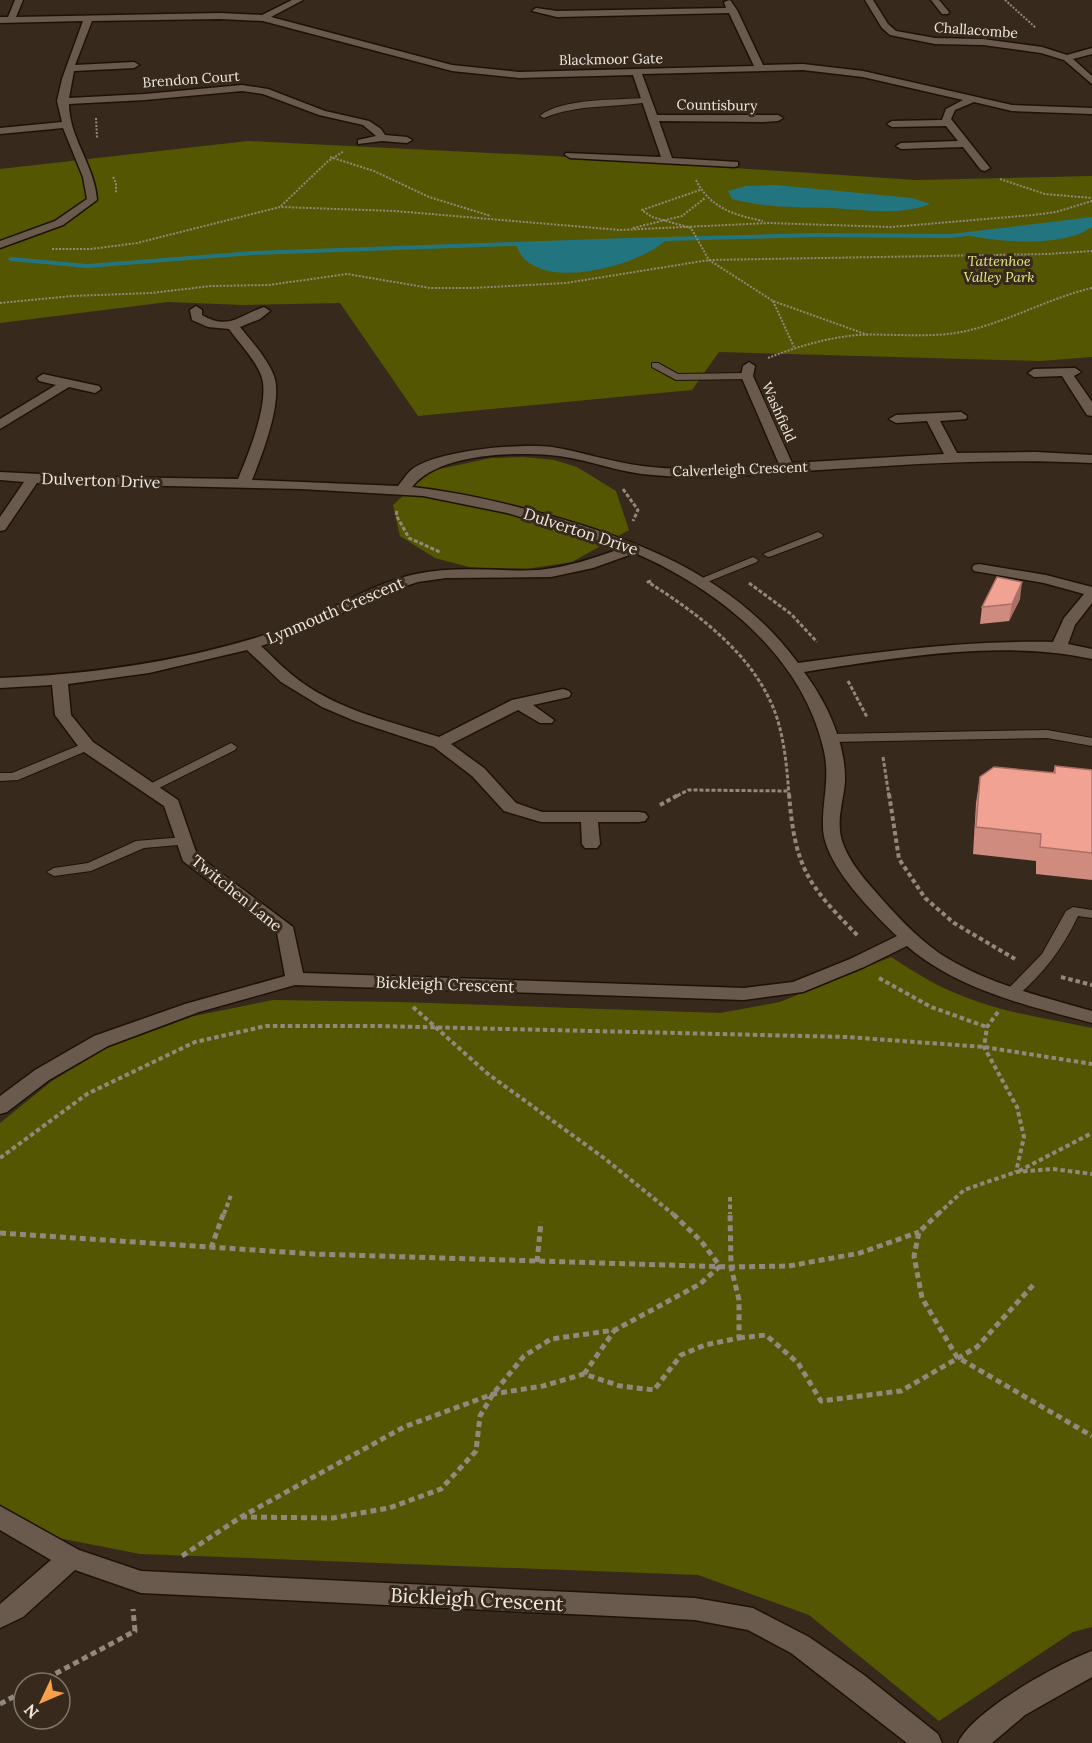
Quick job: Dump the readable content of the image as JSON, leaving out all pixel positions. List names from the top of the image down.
{
  "streets": {
    "street": [
      "Challacombe",
      "Blackmoor Gate",
      "Brendon Court",
      "Countisbury",
      "Washfield",
      "Calverleigh Crescent",
      "Dulverton Drive",
      "Lynmouth Crescent",
      "Twitchen Lane",
      "Bickleigh Crescent"
    ]
  },
  "crossings": [
    ["Blackmoor Gate", "Countisbury"],
    ["Washfield", "Calverleigh Crescent"],
    ["Calverleigh Crescent", "Dulverton Drive"],
    ["Dulverton Drive", "Lynmouth Crescent"],
    ["Dulverton Drive", "Bickleigh Crescent"],
    ["Lynmouth Crescent", "Twitchen Lane"],
    ["Twitchen Lane", "Bickleigh Crescent"]
  ],
  "parks": ["Tattenhoe Valley Park"],
  "north": "bottom left"
}
